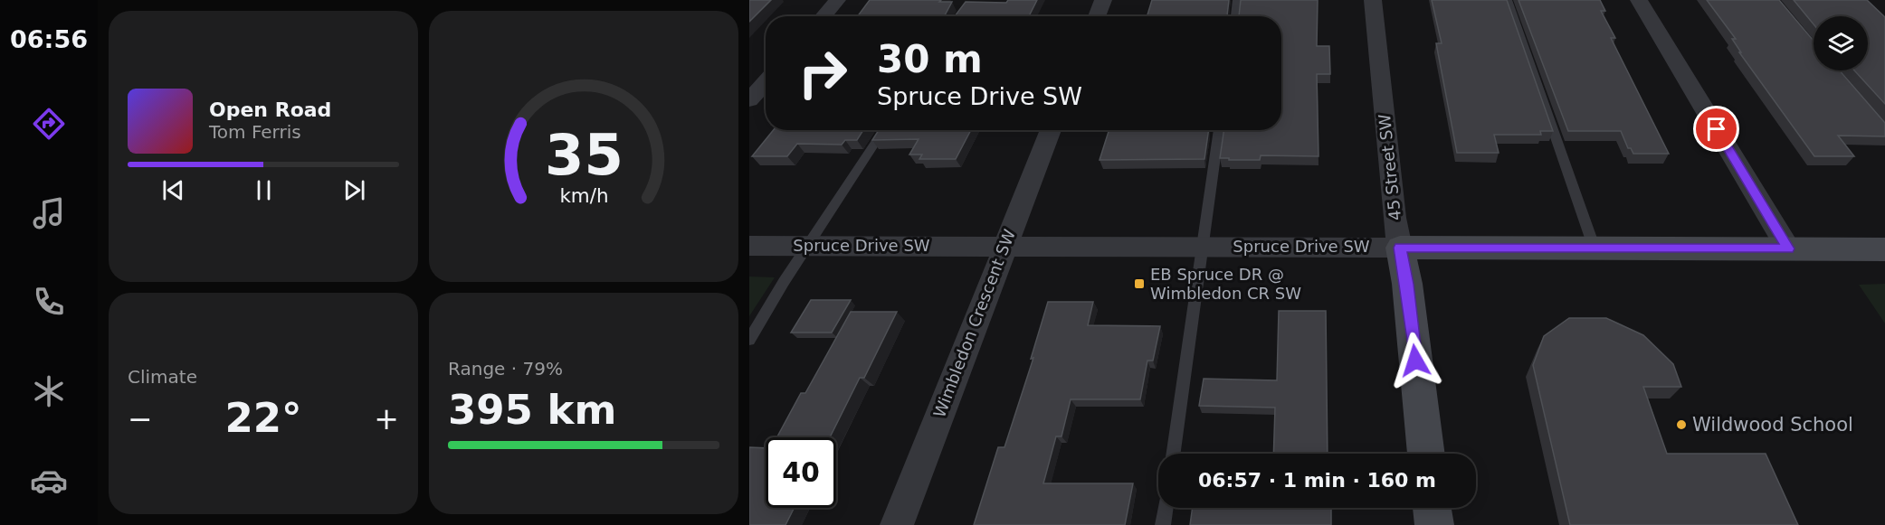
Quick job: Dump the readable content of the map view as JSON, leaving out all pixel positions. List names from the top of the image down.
{
  "streets": {
    "street": ["45 Street SW", "Spruce Drive SW", "Wimbledon Crescent SW"]
  },
  "crossings": [
    ["45 Street SW", "Spruce Drive SW"],
    ["Spruce Drive SW", "Wimbledon Crescent SW"]
  ],
  "places": {
    "transit": ["EB Spruce DR @ Wimbledon CR SW"],
    "other": ["Wildwood School"]
  },
  "page": {
    "tabs": "06:56",
    "turn": ["30 m", "Spruce Drive SW"],
    "song": ["Open Road", "Tom Ferris"],
    "tile": [
      "Climate",
      ["Range · 79%", "395 km"]
    ],
    "heat": ["−", "22°", "+"],
    "limit": "40",
    "trip": "06:57 · 1 min · 160 m",
    "gauge": ["35", "km/h"]
  }
}
